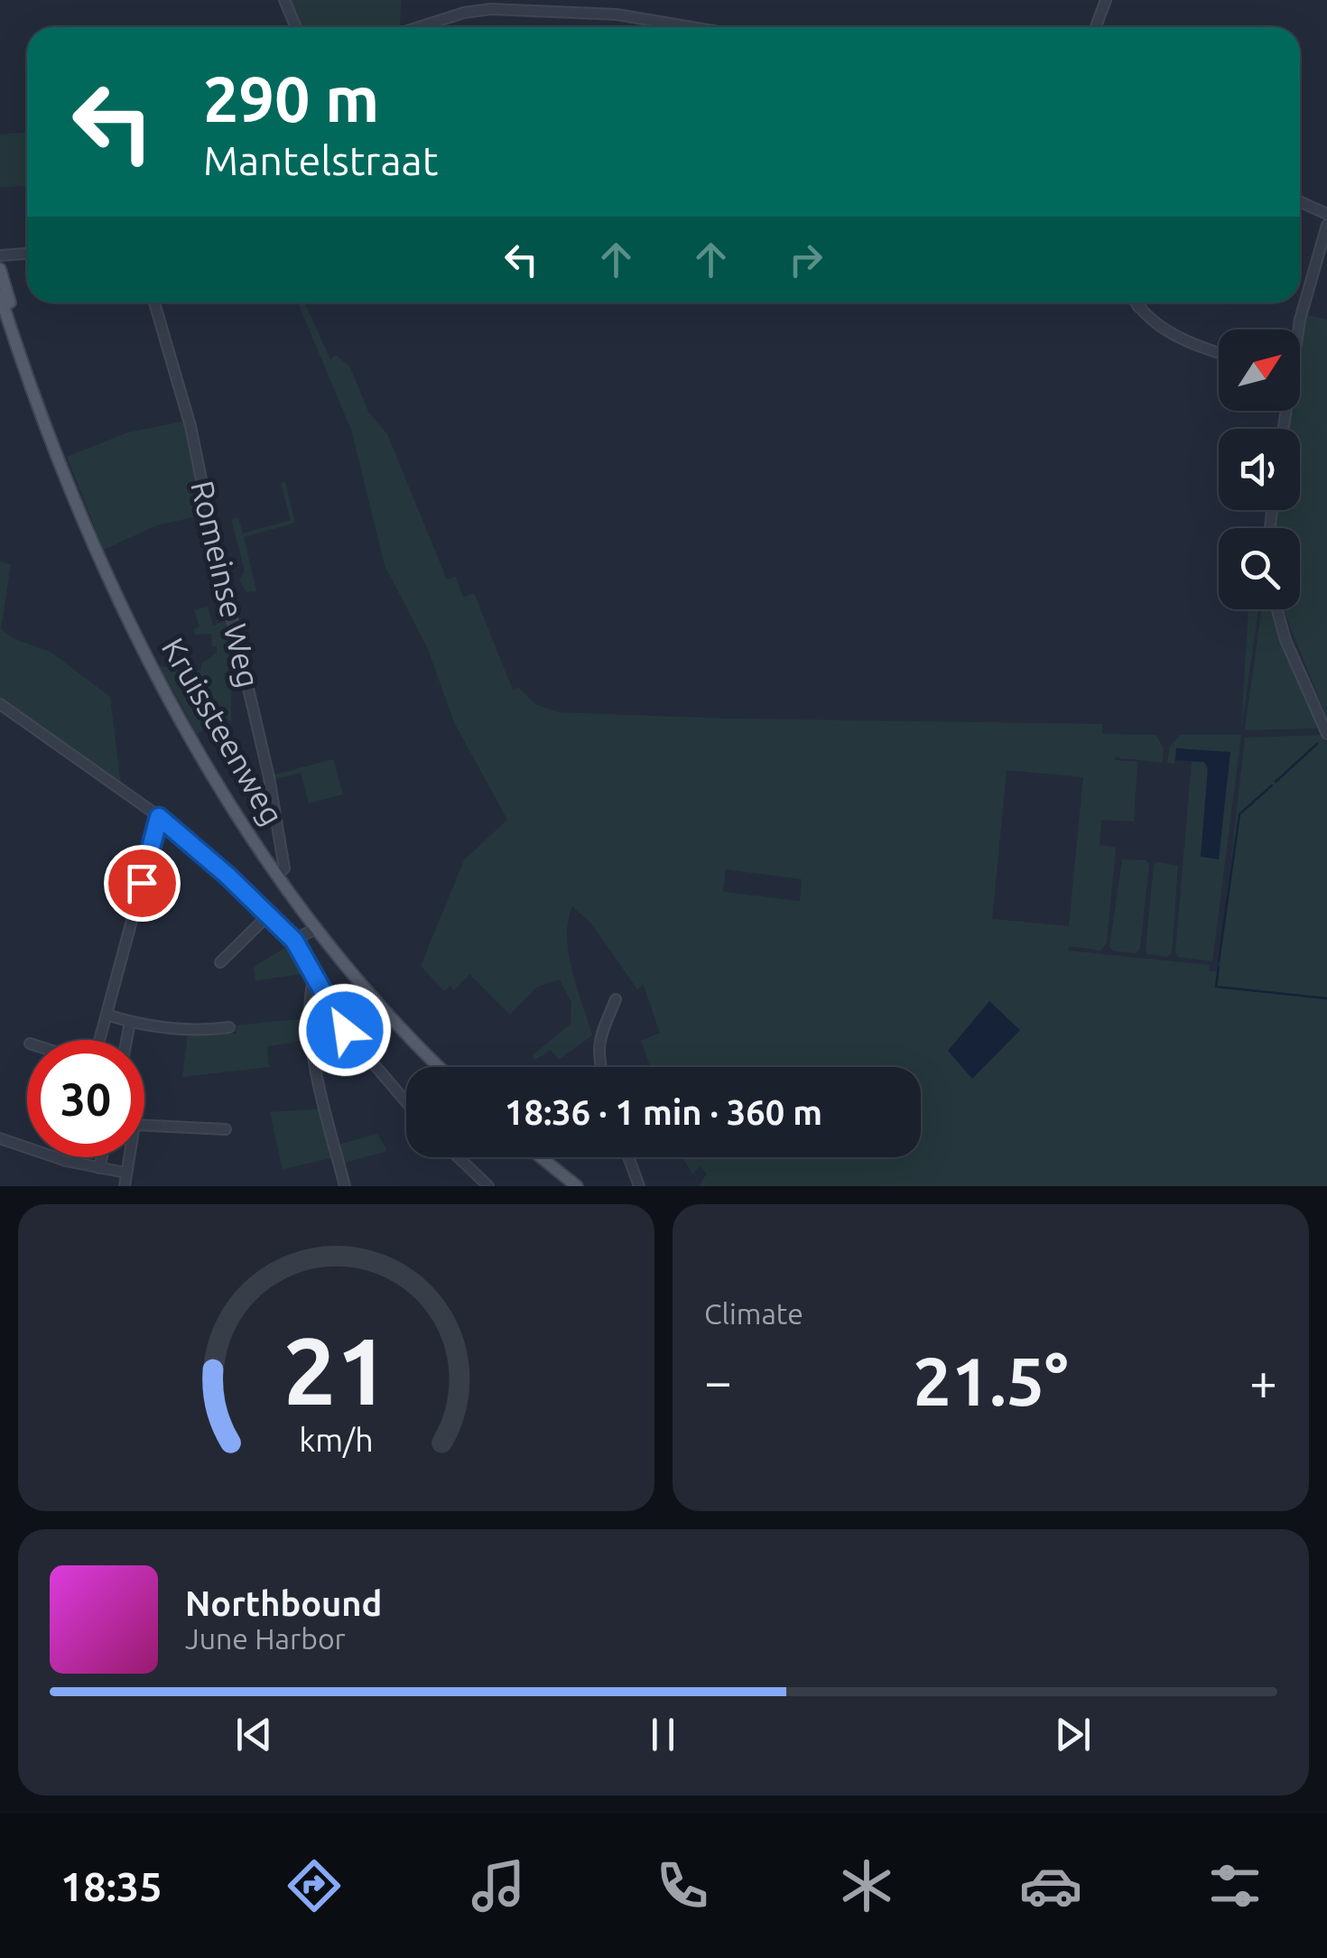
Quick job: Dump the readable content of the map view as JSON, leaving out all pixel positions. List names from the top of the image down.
{
  "streets": {
    "main road": ["Kruissteenweg"],
    "street": ["Romeinse Weg"]
  },
  "crossings": [
    ["Romeinse Weg", "Kruissteenweg"]
  ],
  "north": "top right",
  "page": {
    "turn": ["290 m", "Mantelstraat"],
    "limit": "30",
    "trip": "18:36 · 1 min · 360 m",
    "tile": "Climate",
    "heat": ["−", "21.5°", "+"],
    "song": ["Northbound", "June Harbor"],
    "tabs": "18:35",
    "gauge": ["21", "km/h"]
  }
}
